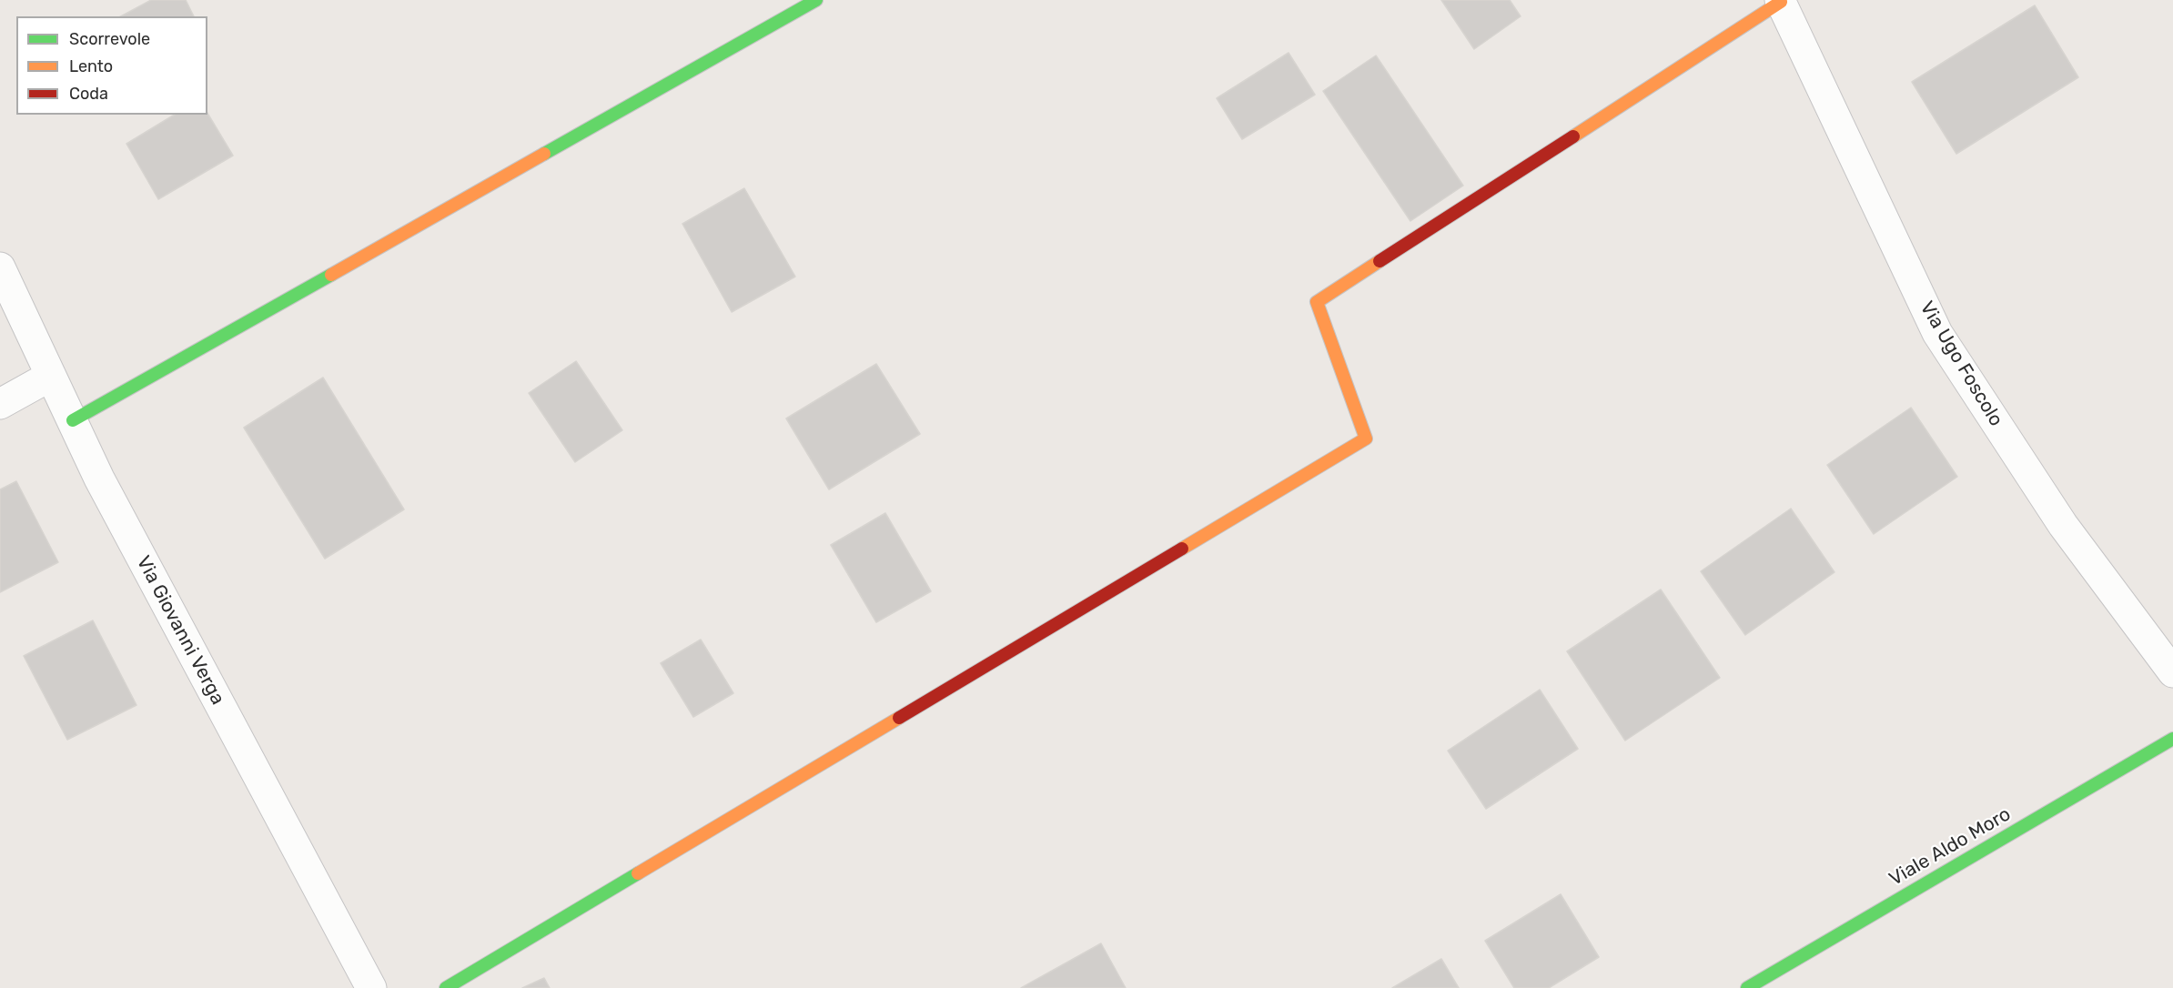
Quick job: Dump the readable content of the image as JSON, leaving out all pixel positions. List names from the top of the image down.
{
  "streets": {
    "street": ["Via Ugo Foscolo", "Via Giovanni Verga", "Viale Aldo Moro"]
  },
  "legend": ["Scorrevole", "Lento", "Coda"]
}
